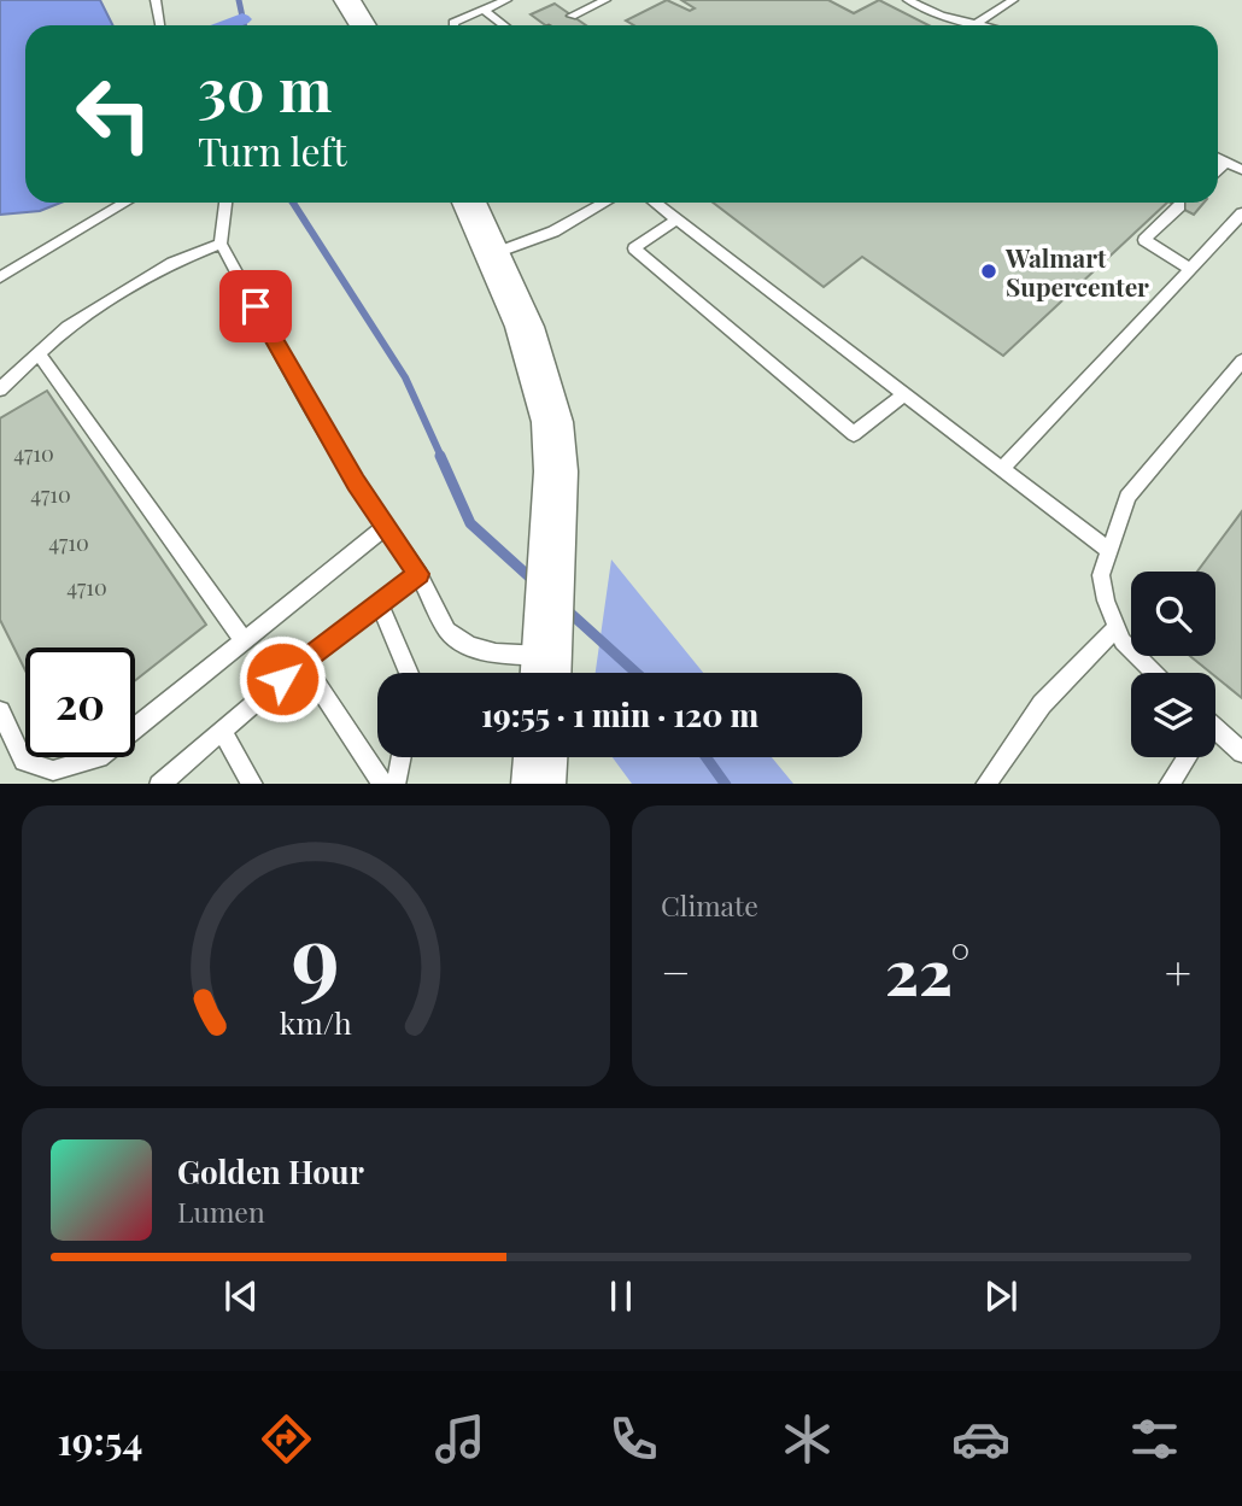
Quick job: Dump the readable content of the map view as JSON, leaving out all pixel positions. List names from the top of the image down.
{
  "places": ["Walmart Supercenter"],
  "house_numbers": [
    "4710",
    "4710",
    "4710",
    "4710"
  ],
  "page": {
    "turn": ["30 m", "Turn left"],
    "limit": "20",
    "trip": "19:55 · 1 min · 120 m",
    "tile": "Climate",
    "heat": ["−", "22°", "+"],
    "song": ["Golden Hour", "Lumen"],
    "tabs": "19:54",
    "gauge": ["9", "km/h"]
  }
}
